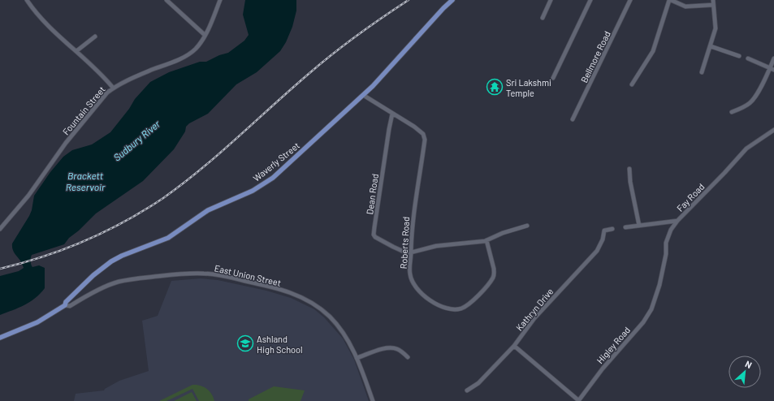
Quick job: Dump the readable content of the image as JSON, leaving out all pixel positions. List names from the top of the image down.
{
  "streets": {
    "main road": ["Waverly Street"],
    "street": [
      "Bellmore Road",
      "Fountain Street",
      "Dean Road",
      "Fay Road",
      "Roberts Road",
      "East Union Street",
      "Kathryn Drive",
      "Higley Road"
    ]
  },
  "crossings": [
    ["Waverly Street", "Roberts Road"],
    ["Waverly Street", "East Union Street"],
    ["Dean Road", "Roberts Road"],
    ["Fay Road", "Higley Road"]
  ],
  "water": ["Sudbury River", "Brackett Reservoir"],
  "places": {
    "temple": ["Sri Lakshmi Temple"],
    "school or university": ["Ashland High School"]
  },
  "north": "top right"
}
